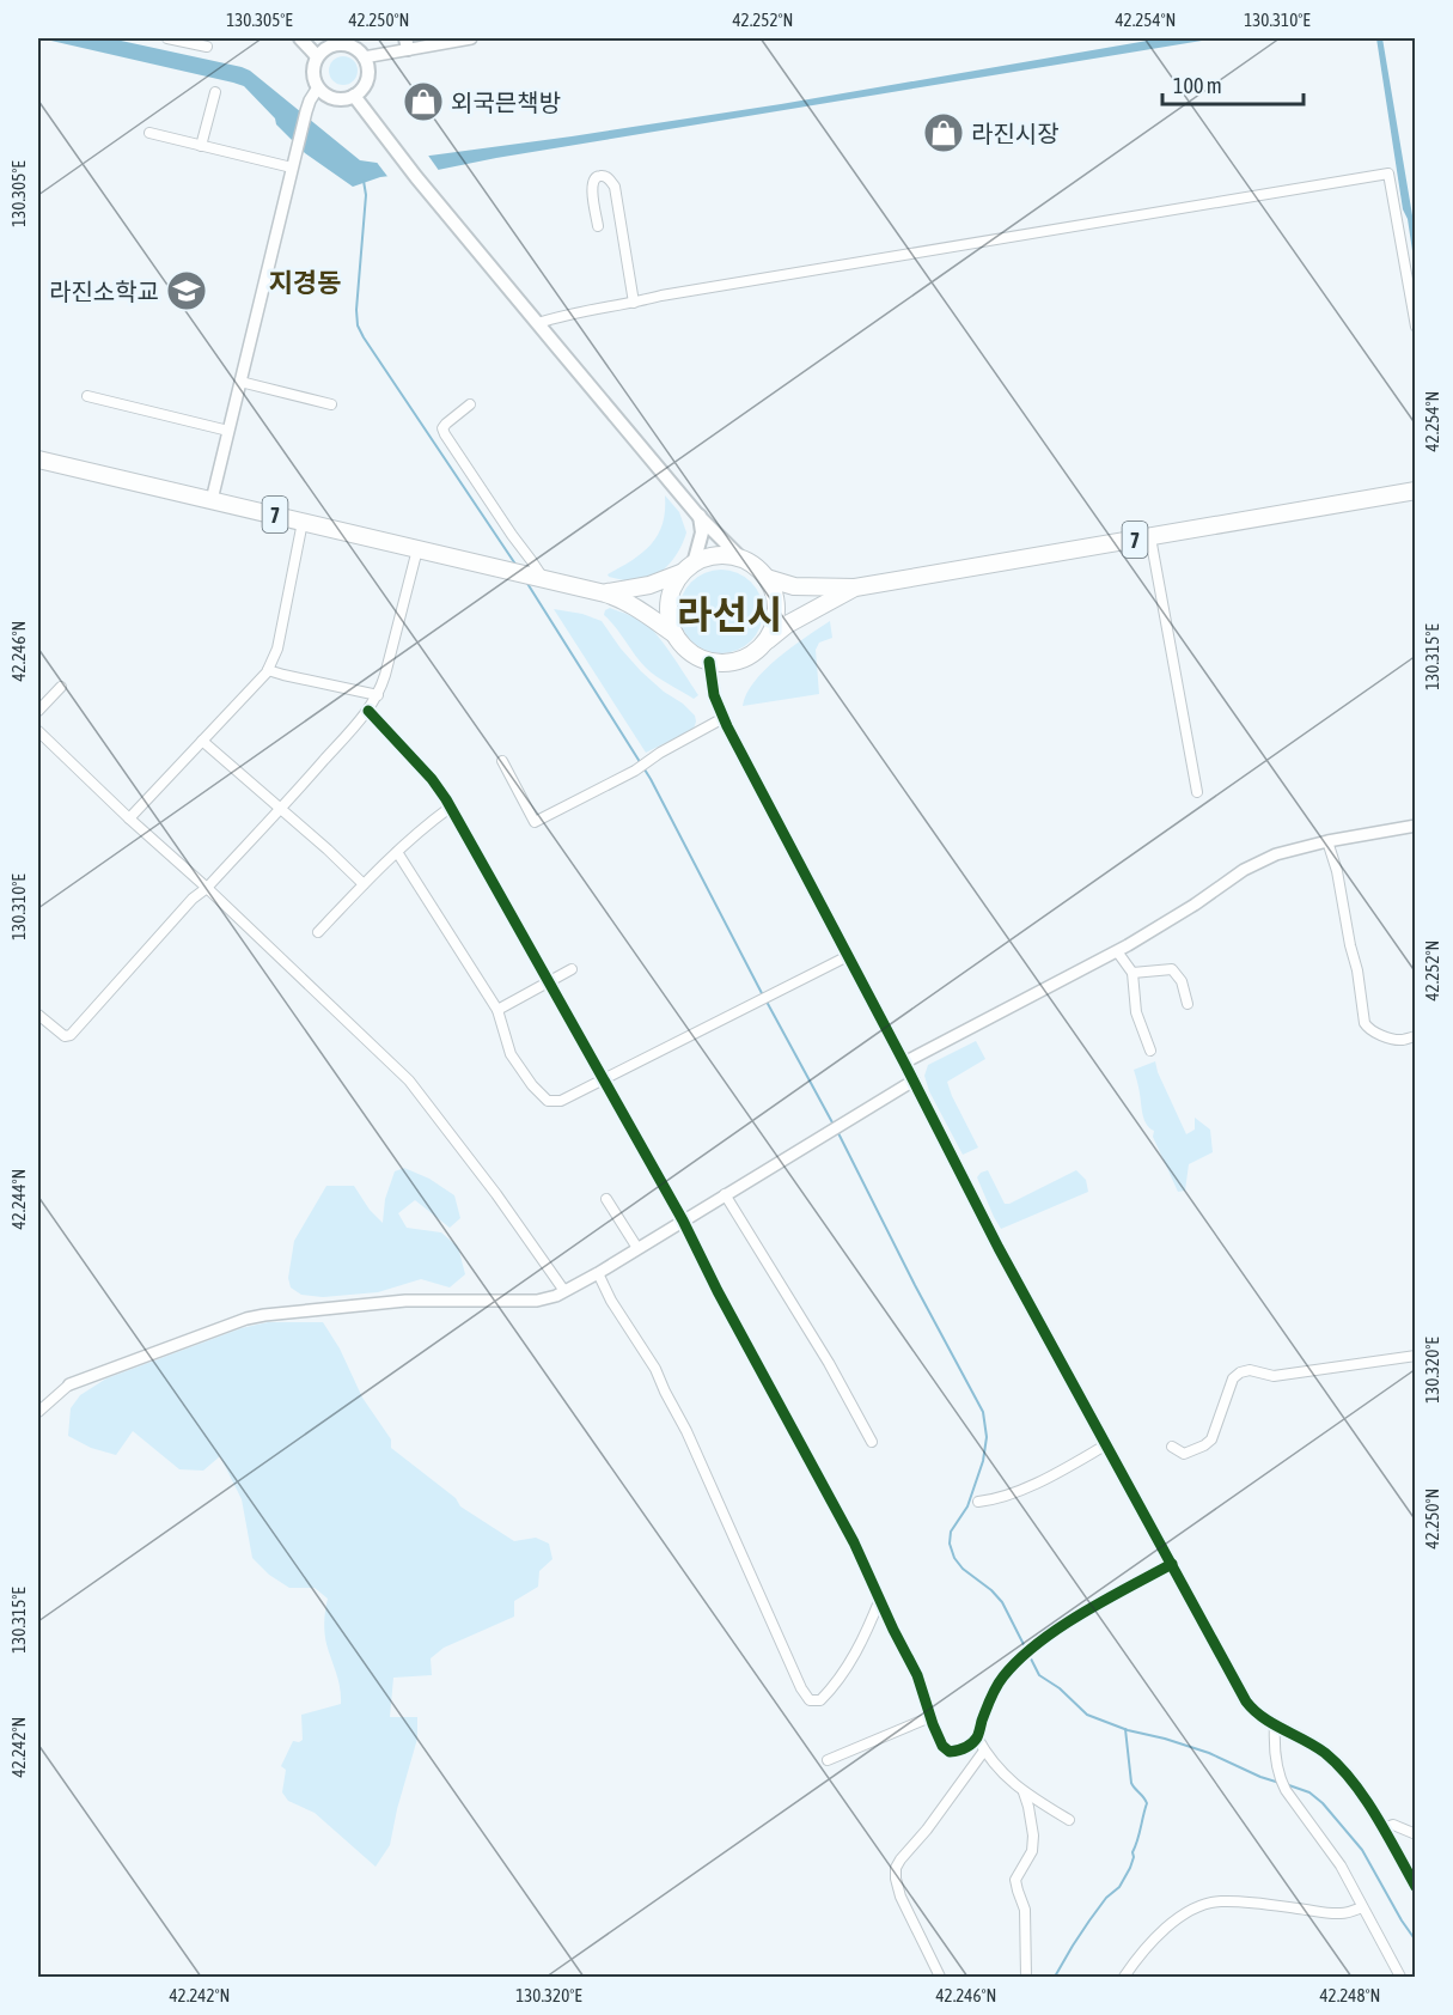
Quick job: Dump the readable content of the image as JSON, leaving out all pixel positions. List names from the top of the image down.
{
  "streets": {
    "highway": ["7"]
  },
  "districts": ["지경동", "라선시"],
  "places": {
    "shop": ["외국믄책방", "라진시장"],
    "school or university": ["라진소학교"]
  },
  "scale_bar": "100 m",
  "coordinates": [
    "130.305°E",
    "42.250°N",
    "42.252°N",
    "42.254°N",
    "130.310°E",
    "42.246°N",
    "130.315°E",
    "42.244°N",
    "130.320°E",
    "42.242°N",
    "42.248°N"
  ]
}
